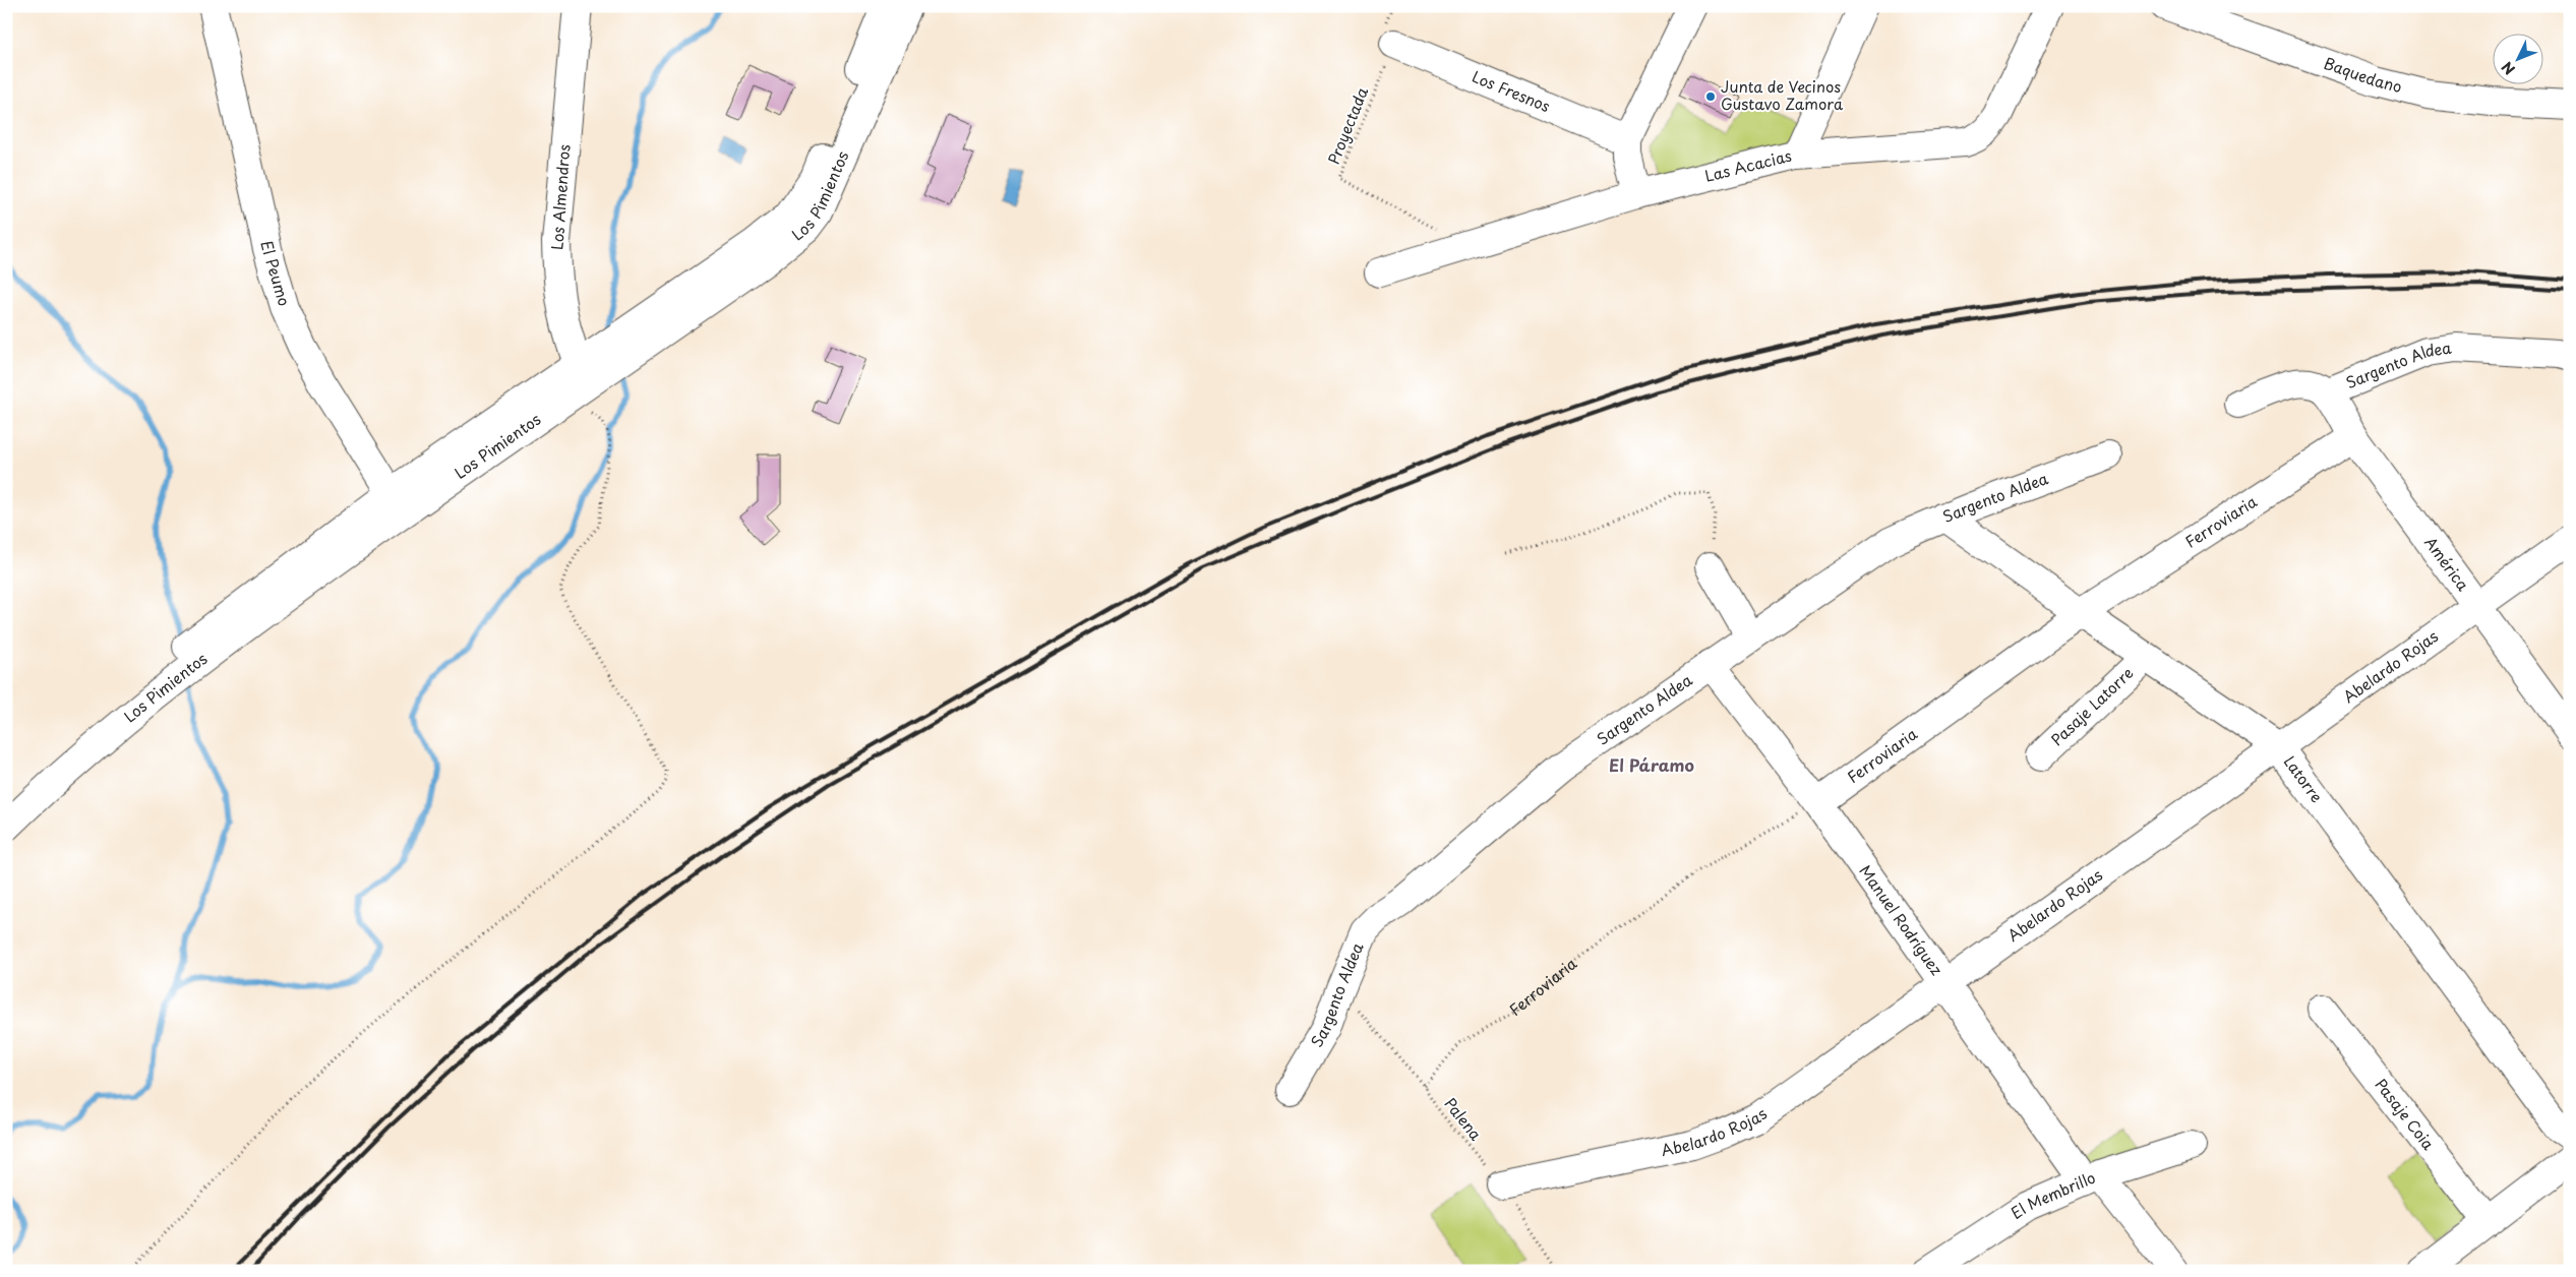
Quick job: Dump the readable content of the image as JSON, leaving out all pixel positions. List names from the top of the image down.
{
  "streets": {
    "street": [
      "Baquedano",
      "Los Fresnos",
      "Las Acacias",
      "Los Pimientos",
      "Los Almendros",
      "El Peumo",
      "Sargento Aldea",
      "Ferroviaria",
      "América",
      "Abelardo Rojas",
      "Pasaje Latorre",
      "Latorre",
      "Manuel Rodríguez",
      "Pasaje Coia",
      "El Membrillo"
    ],
    "path": ["Proyectada", "Palena"]
  },
  "crossings": [
    ["Los Fresnos", "Proyectada"],
    ["Proyectada", "Las Acacias"],
    ["Los Pimientos", "Los Almendros"],
    ["Los Pimientos", "El Peumo"],
    ["Sargento Aldea", "América"],
    ["Sargento Aldea", "Latorre"],
    ["Sargento Aldea", "Manuel Rodríguez"],
    ["Sargento Aldea", "Palena"],
    ["Ferroviaria", "América"],
    ["Ferroviaria", "Latorre"],
    ["Ferroviaria", "Manuel Rodríguez"],
    ["Ferroviaria", "Palena"],
    ["América", "Abelardo Rojas"],
    ["Abelardo Rojas", "Latorre"],
    ["Abelardo Rojas", "Manuel Rodríguez"],
    ["Abelardo Rojas", "Palena"],
    ["Pasaje Latorre", "Latorre"],
    ["Manuel Rodríguez", "El Membrillo"]
  ],
  "districts": ["El Páramo"],
  "places": ["Junta de Vecinos Gustavo Zamora"],
  "north": "bottom left"
}
